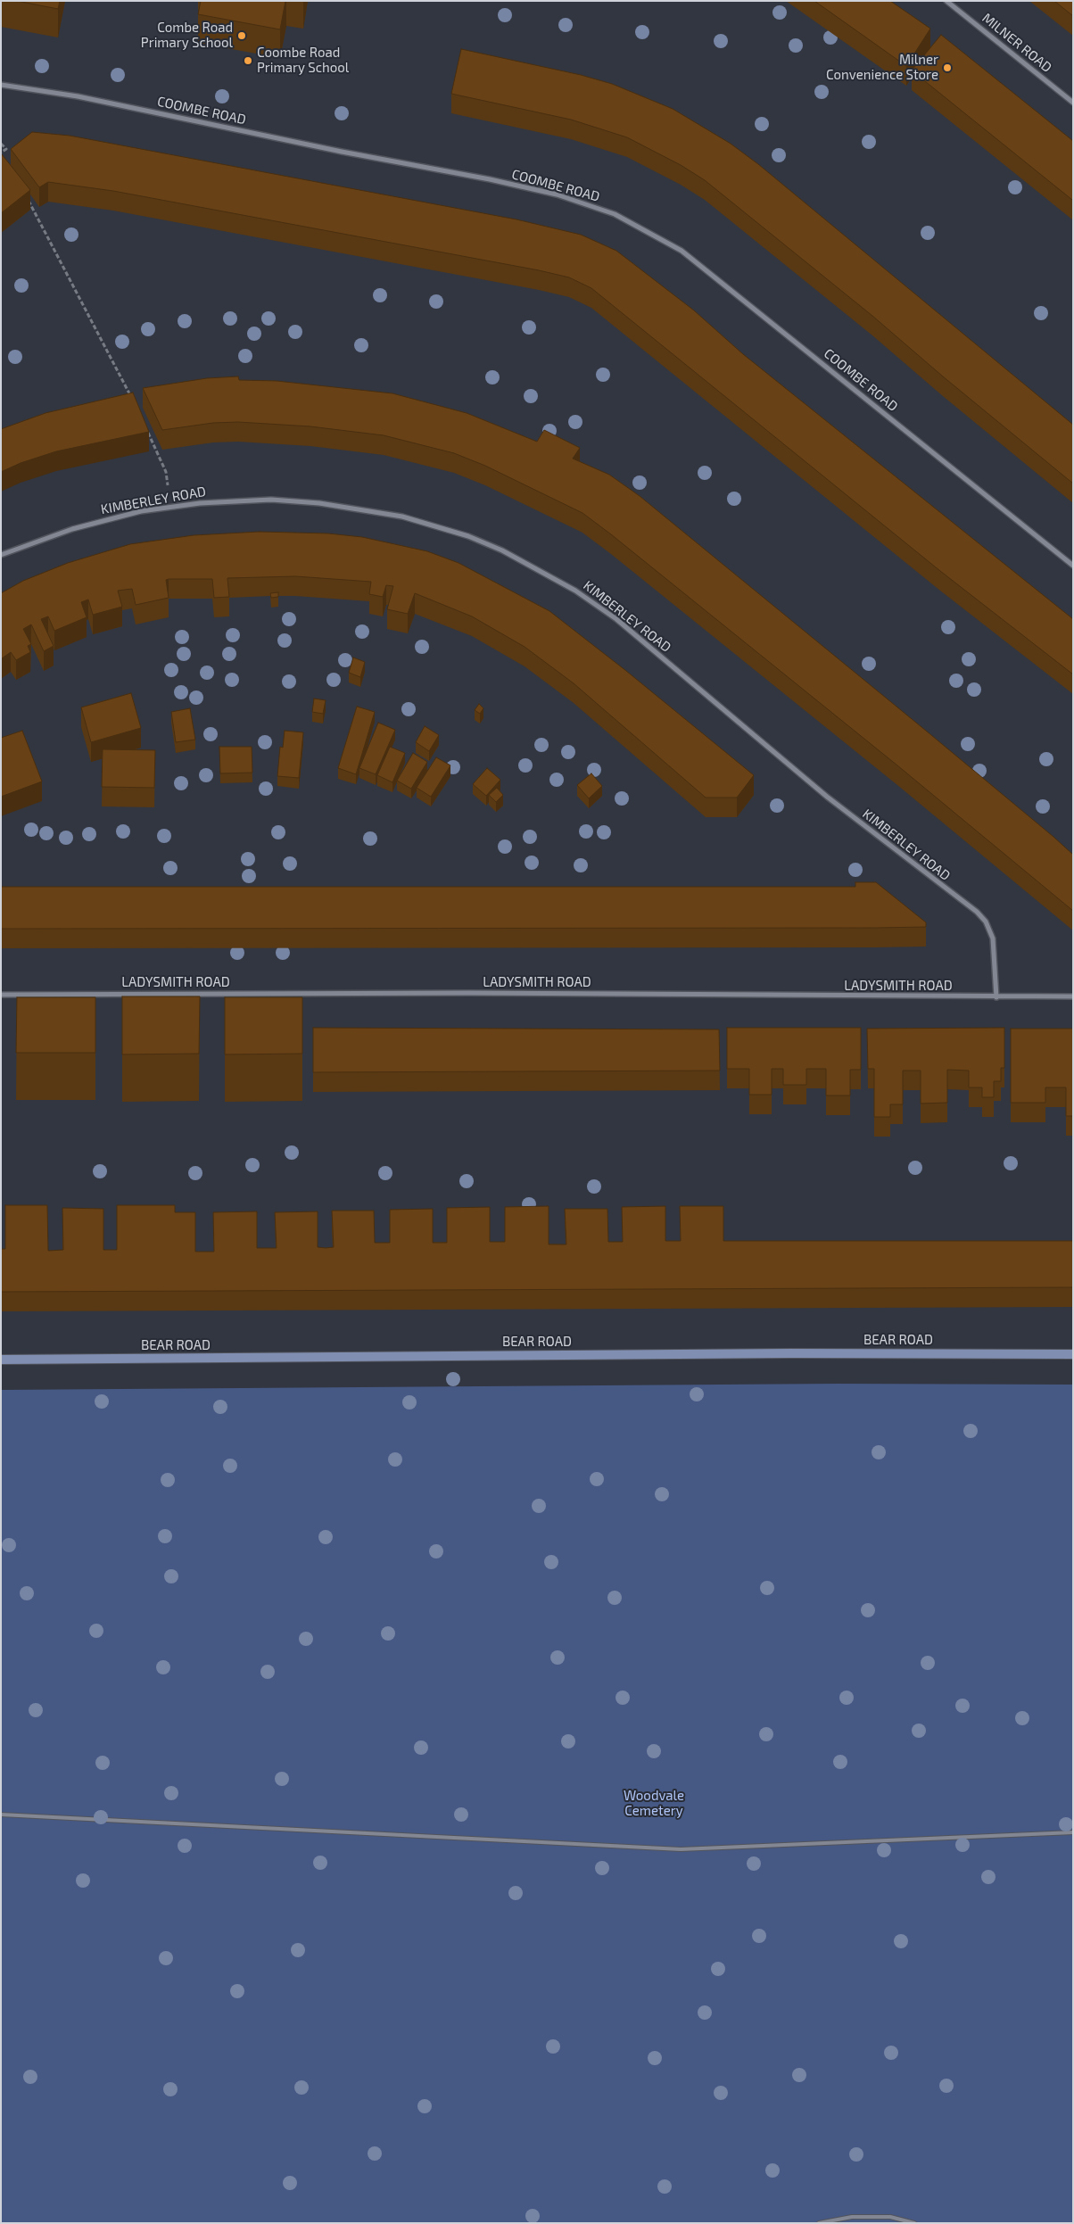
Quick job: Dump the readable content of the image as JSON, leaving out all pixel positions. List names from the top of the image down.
{
  "streets": {
    "street": [
      "MILNER ROAD",
      "COOMBE ROAD",
      "KIMBERLEY ROAD",
      "LADYSMITH ROAD",
      "BEAR ROAD"
    ]
  },
  "crossings": [
    ["KIMBERLEY ROAD", "LADYSMITH ROAD"]
  ],
  "parks": ["Woodvale Cemetery"],
  "places": ["Combe Road Primary School", "Coombe Road Primary School", "Milner Convenience Store"]
}
